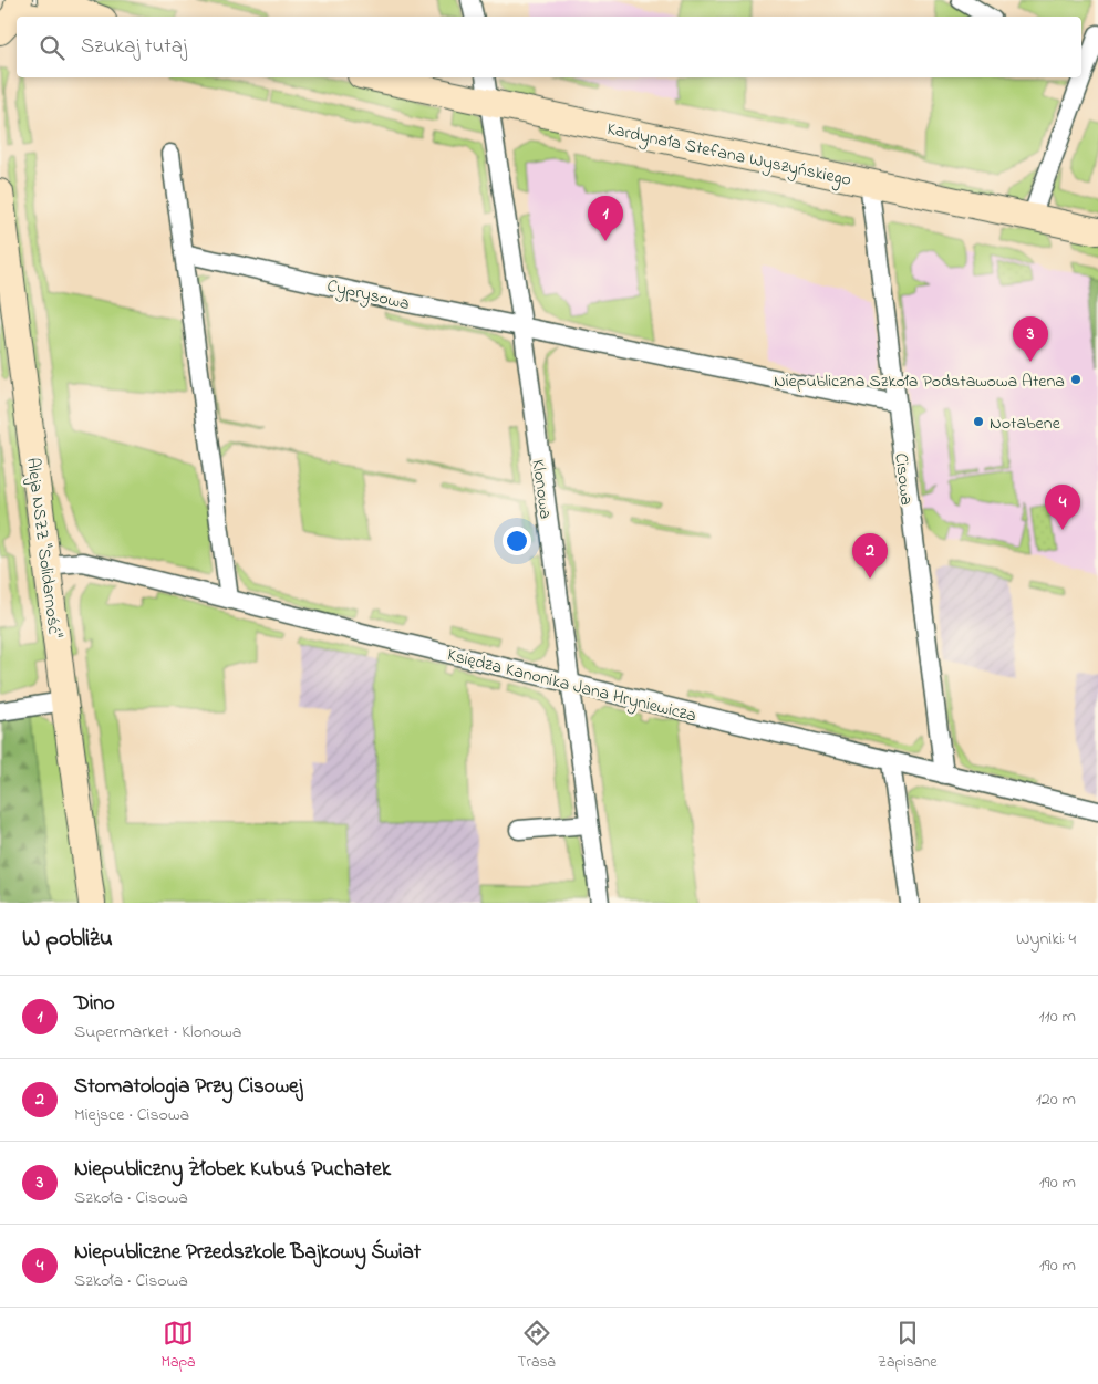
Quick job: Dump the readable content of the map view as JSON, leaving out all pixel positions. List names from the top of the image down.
{
  "streets": {
    "street": [
      "Kardynała Stefana Wyszyńskiego",
      "Cyprysowa",
      "Cisowa",
      "Klonowa",
      "Aleja NSZZ \"Solidarność\"",
      "Księdza Kanonika Jana Hryniewicza"
    ]
  },
  "crossings": [
    ["Kardynała Stefana Wyszyńskiego", "Cisowa"],
    ["Kardynała Stefana Wyszyńskiego", "Klonowa"],
    ["Cyprysowa", "Cisowa"],
    ["Cyprysowa", "Klonowa"],
    ["Cisowa", "Księdza Kanonika Jana Hryniewicza"],
    ["Klonowa", "Księdza Kanonika Jana Hryniewicza"],
    ["Aleja NSZZ \"Solidarność\"", "Księdza Kanonika Jana Hryniewicza"]
  ],
  "places": ["Niepubliczna Szkoła Podstawowa Atena", "Notabene"],
  "page": {
    "search": "Szukaj tutaj",
    "pins": [
      "1",
      "3",
      "4",
      "2"
    ],
    "heading": ["W pobliżu", "Wyniki: 4"],
    "list": [
      {
        "mark": "1",
        "name": "Dino",
        "note": "Supermarket · Klonowa",
        "value": "110 m"
      },
      {
        "mark": "2",
        "name": "Stomatologia Przy Cisowej",
        "note": "Miejsce · Cisowa",
        "value": "120 m"
      },
      {
        "mark": "3",
        "name": "Niepubliczny Żłobek Kubuś Puchatek",
        "note": "Szkoła · Cisowa",
        "value": "190 m"
      },
      {
        "mark": "4",
        "name": "Niepubliczne Przedszkole Bajkowy Świat",
        "note": "Szkoła · Cisowa",
        "value": "190 m"
      }
    ],
    "nav": ["Mapa", "Trasa", "Zapisane"]
  }
}
